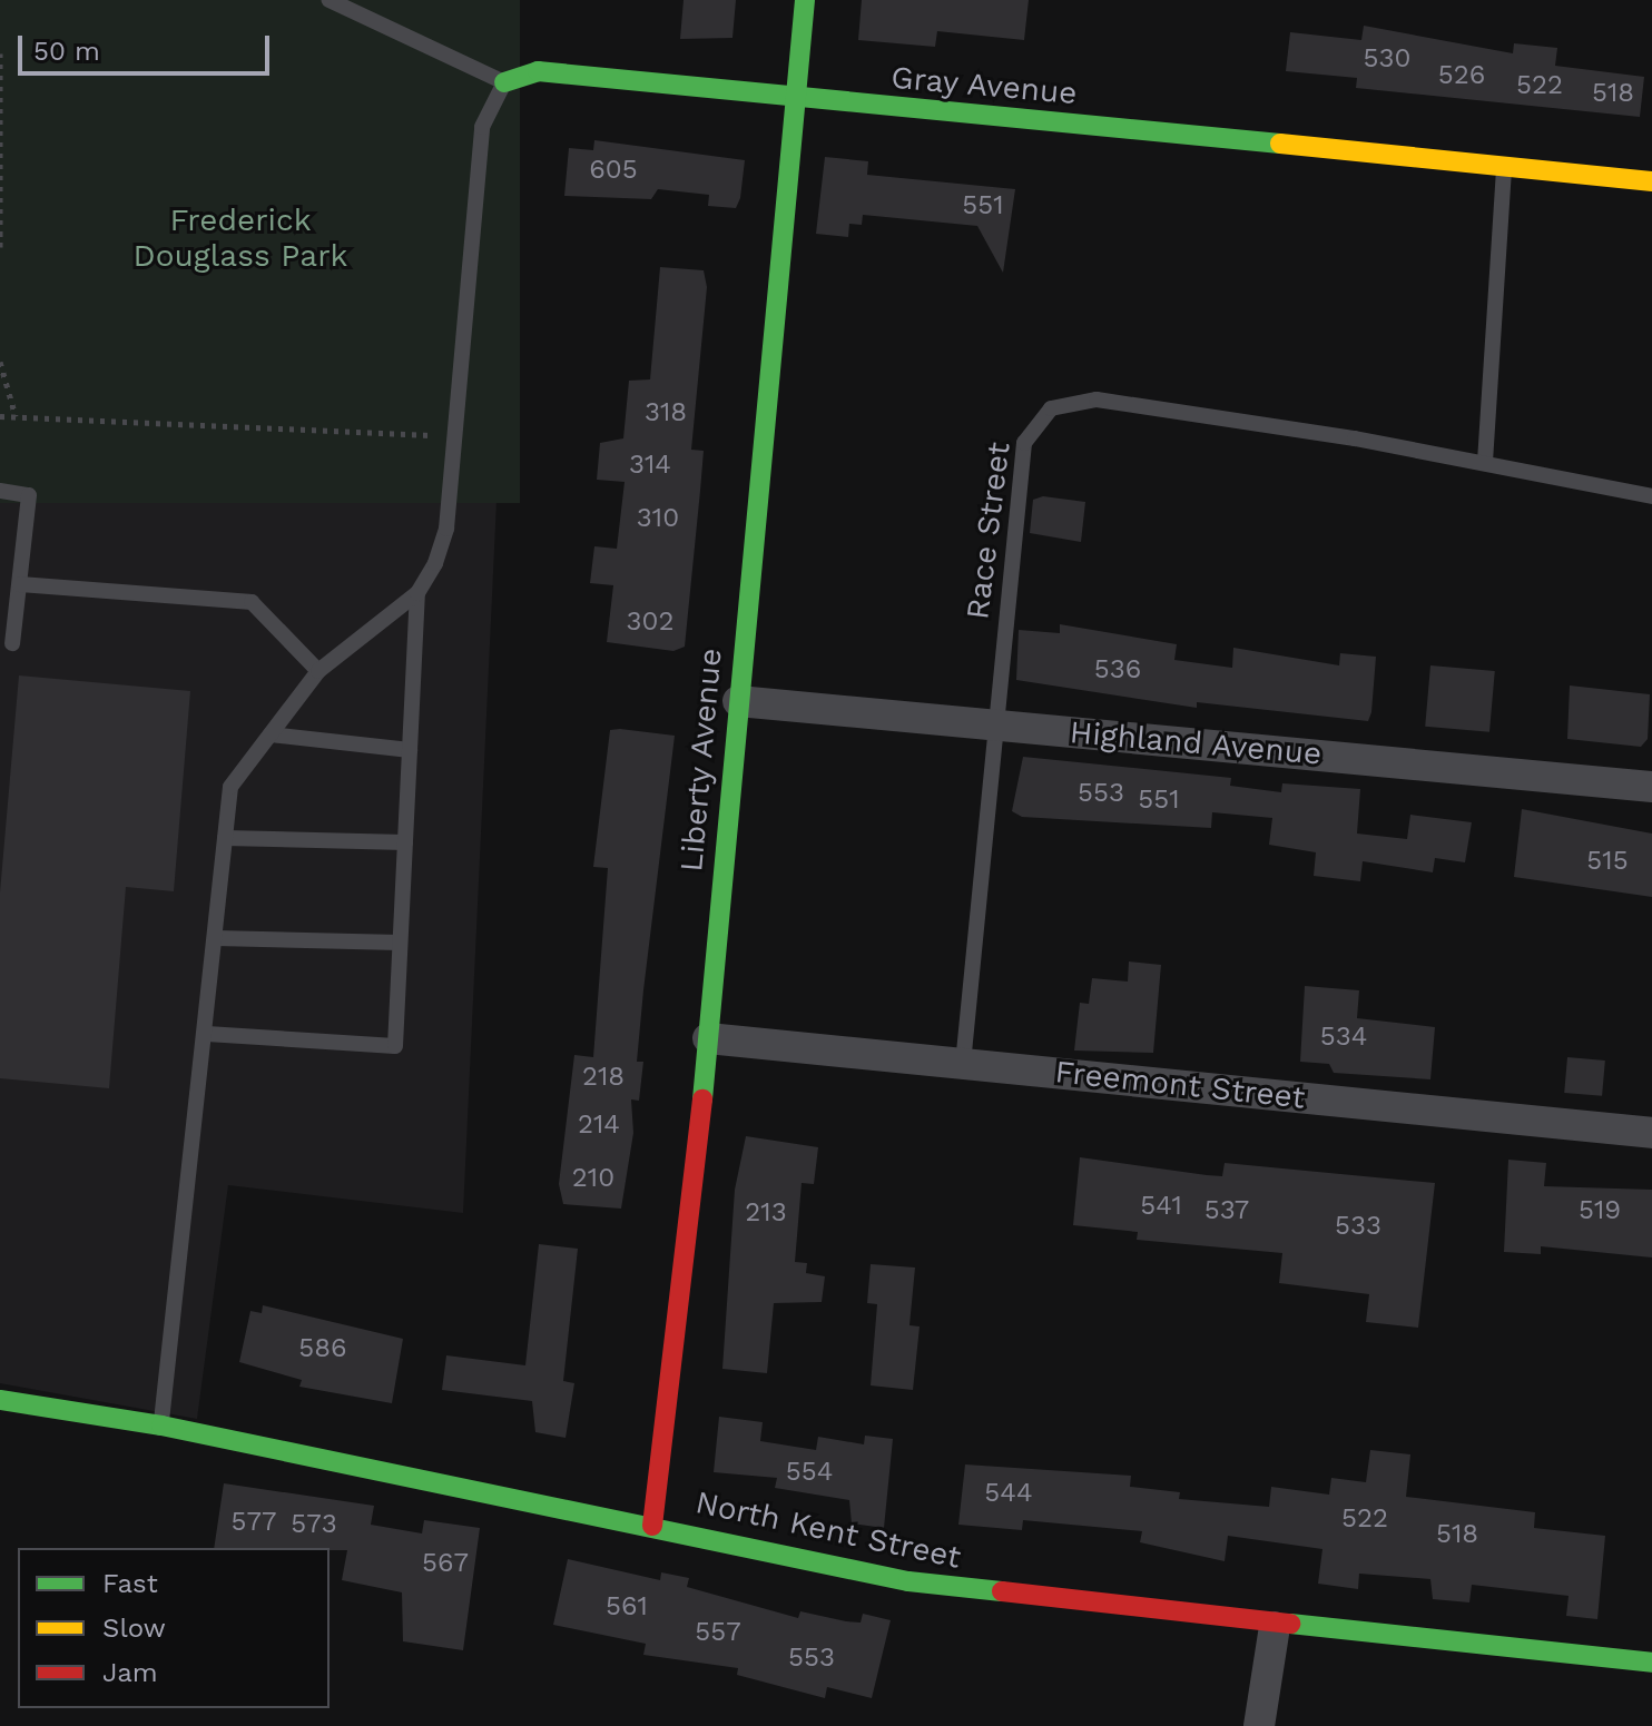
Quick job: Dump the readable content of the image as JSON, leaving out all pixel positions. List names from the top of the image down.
{
  "streets": {
    "street": [
      "Gray Avenue",
      "Highland Avenue",
      "Liberty Avenue",
      "Freemont Street",
      "North Kent Street"
    ],
    "lane": ["Race Street"]
  },
  "crossings": [
    ["Gray Avenue", "Liberty Avenue"],
    ["Race Street", "Highland Avenue"],
    ["Race Street", "Freemont Street"],
    ["Highland Avenue", "Liberty Avenue"],
    ["Liberty Avenue", "Freemont Street"],
    ["Liberty Avenue", "North Kent Street"]
  ],
  "parks": ["Frederick Douglass Park"],
  "house_numbers": [
    "530",
    "526",
    "522",
    "518",
    "605",
    "551",
    "318",
    "314",
    "310",
    "302",
    "536",
    "553",
    "551",
    "515",
    "534",
    "218",
    "214",
    "210",
    "541",
    "537",
    "519",
    "213",
    "533",
    "586",
    "554",
    "544",
    "522",
    "577",
    "573",
    "518",
    "567",
    "561",
    "557",
    "553"
  ],
  "legend": ["Fast", "Slow", "Jam"],
  "scale_bar": "50 m"
}
